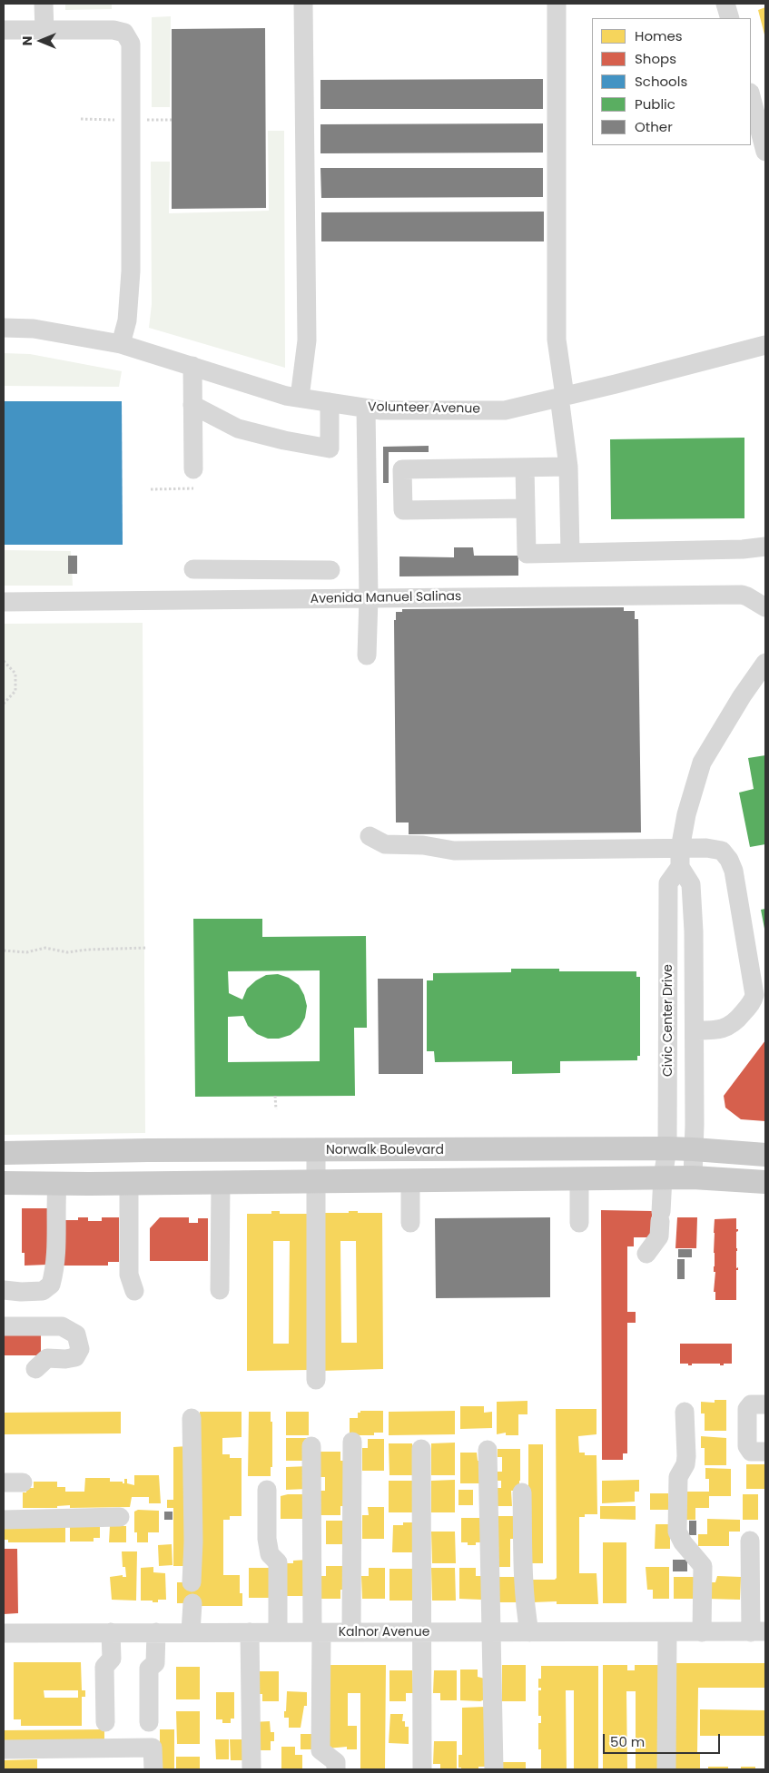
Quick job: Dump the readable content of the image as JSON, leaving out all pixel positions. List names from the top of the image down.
{
  "streets": {
    "main road": ["Norwalk Boulevard"],
    "street": [
      "Volunteer Avenue",
      "Avenida Manuel Salinas",
      "Civic Center Drive",
      "Kalnor Avenue"
    ]
  },
  "crossings": [
    ["Civic Center Drive", "Norwalk Boulevard"]
  ],
  "legend": [
    "Homes",
    "Shops",
    "Schools",
    "Public",
    "Other"
  ],
  "scale_bar": "50 m",
  "north": "left"
}
